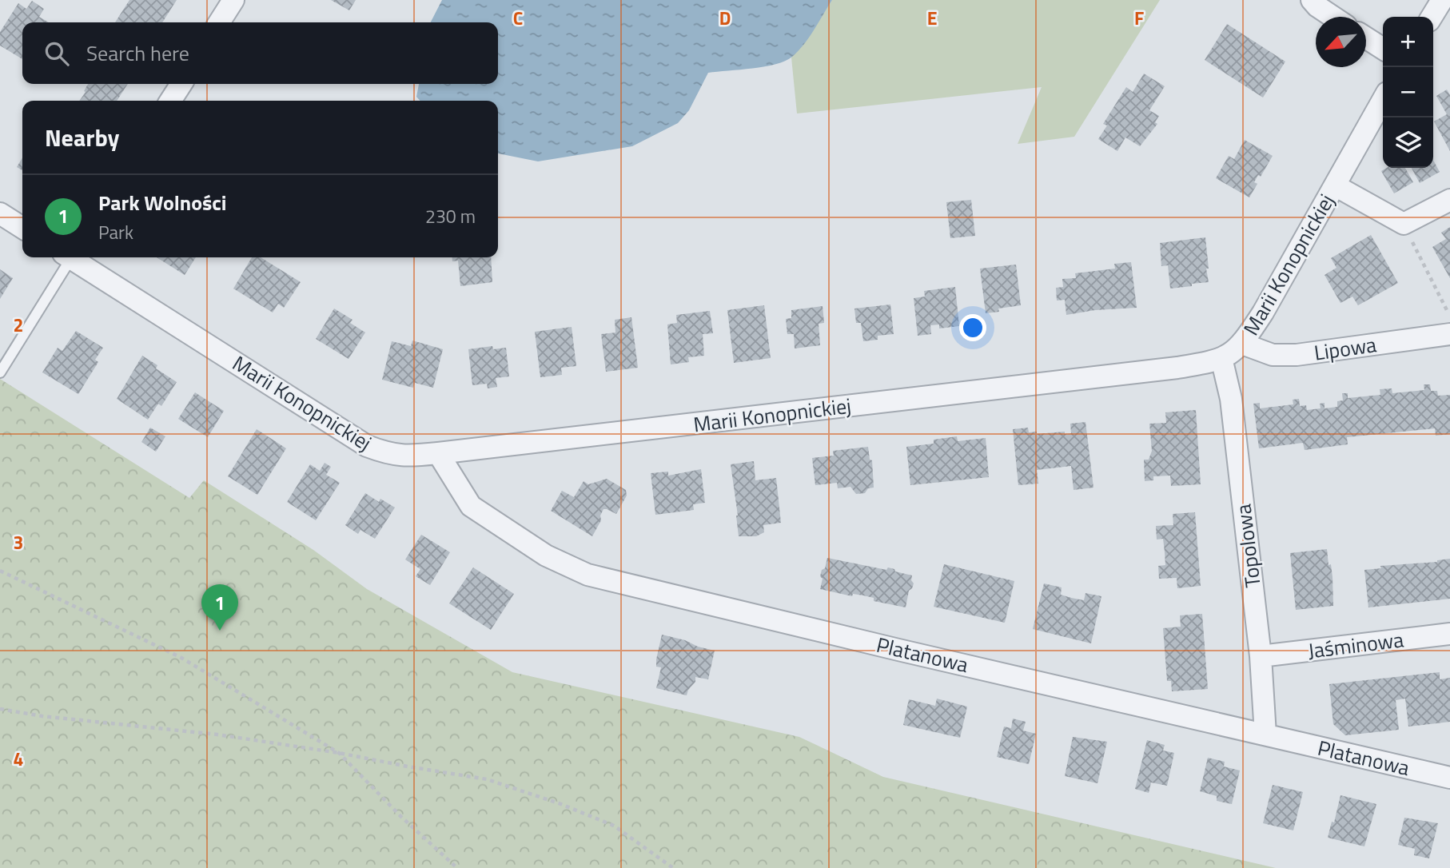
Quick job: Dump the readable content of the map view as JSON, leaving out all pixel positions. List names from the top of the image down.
{
  "streets": {
    "street": [
      "Marii Konopnickiej",
      "Lipowa",
      "Topolowa",
      "Jaśminowa",
      "Platanowa"
    ]
  },
  "crossings": [
    ["Marii Konopnickiej", "Lipowa"],
    ["Marii Konopnickiej", "Topolowa"],
    ["Marii Konopnickiej", "Platanowa"],
    ["Topolowa", "Jaśminowa"],
    ["Topolowa", "Platanowa"]
  ],
  "north": "bottom left",
  "page": {
    "map_buttons": ["+", "−"],
    "search": "Search here",
    "heading": "Nearby",
    "list": [
      {
        "mark": "1",
        "name": "Park Wolności",
        "note": "Park",
        "value": "230 m"
      }
    ],
    "pins": "1"
  },
  "grid": {
    "columns": [
      "C",
      "D",
      "E",
      "F"
    ],
    "rows": ["2", "3", "4"]
  }
}
